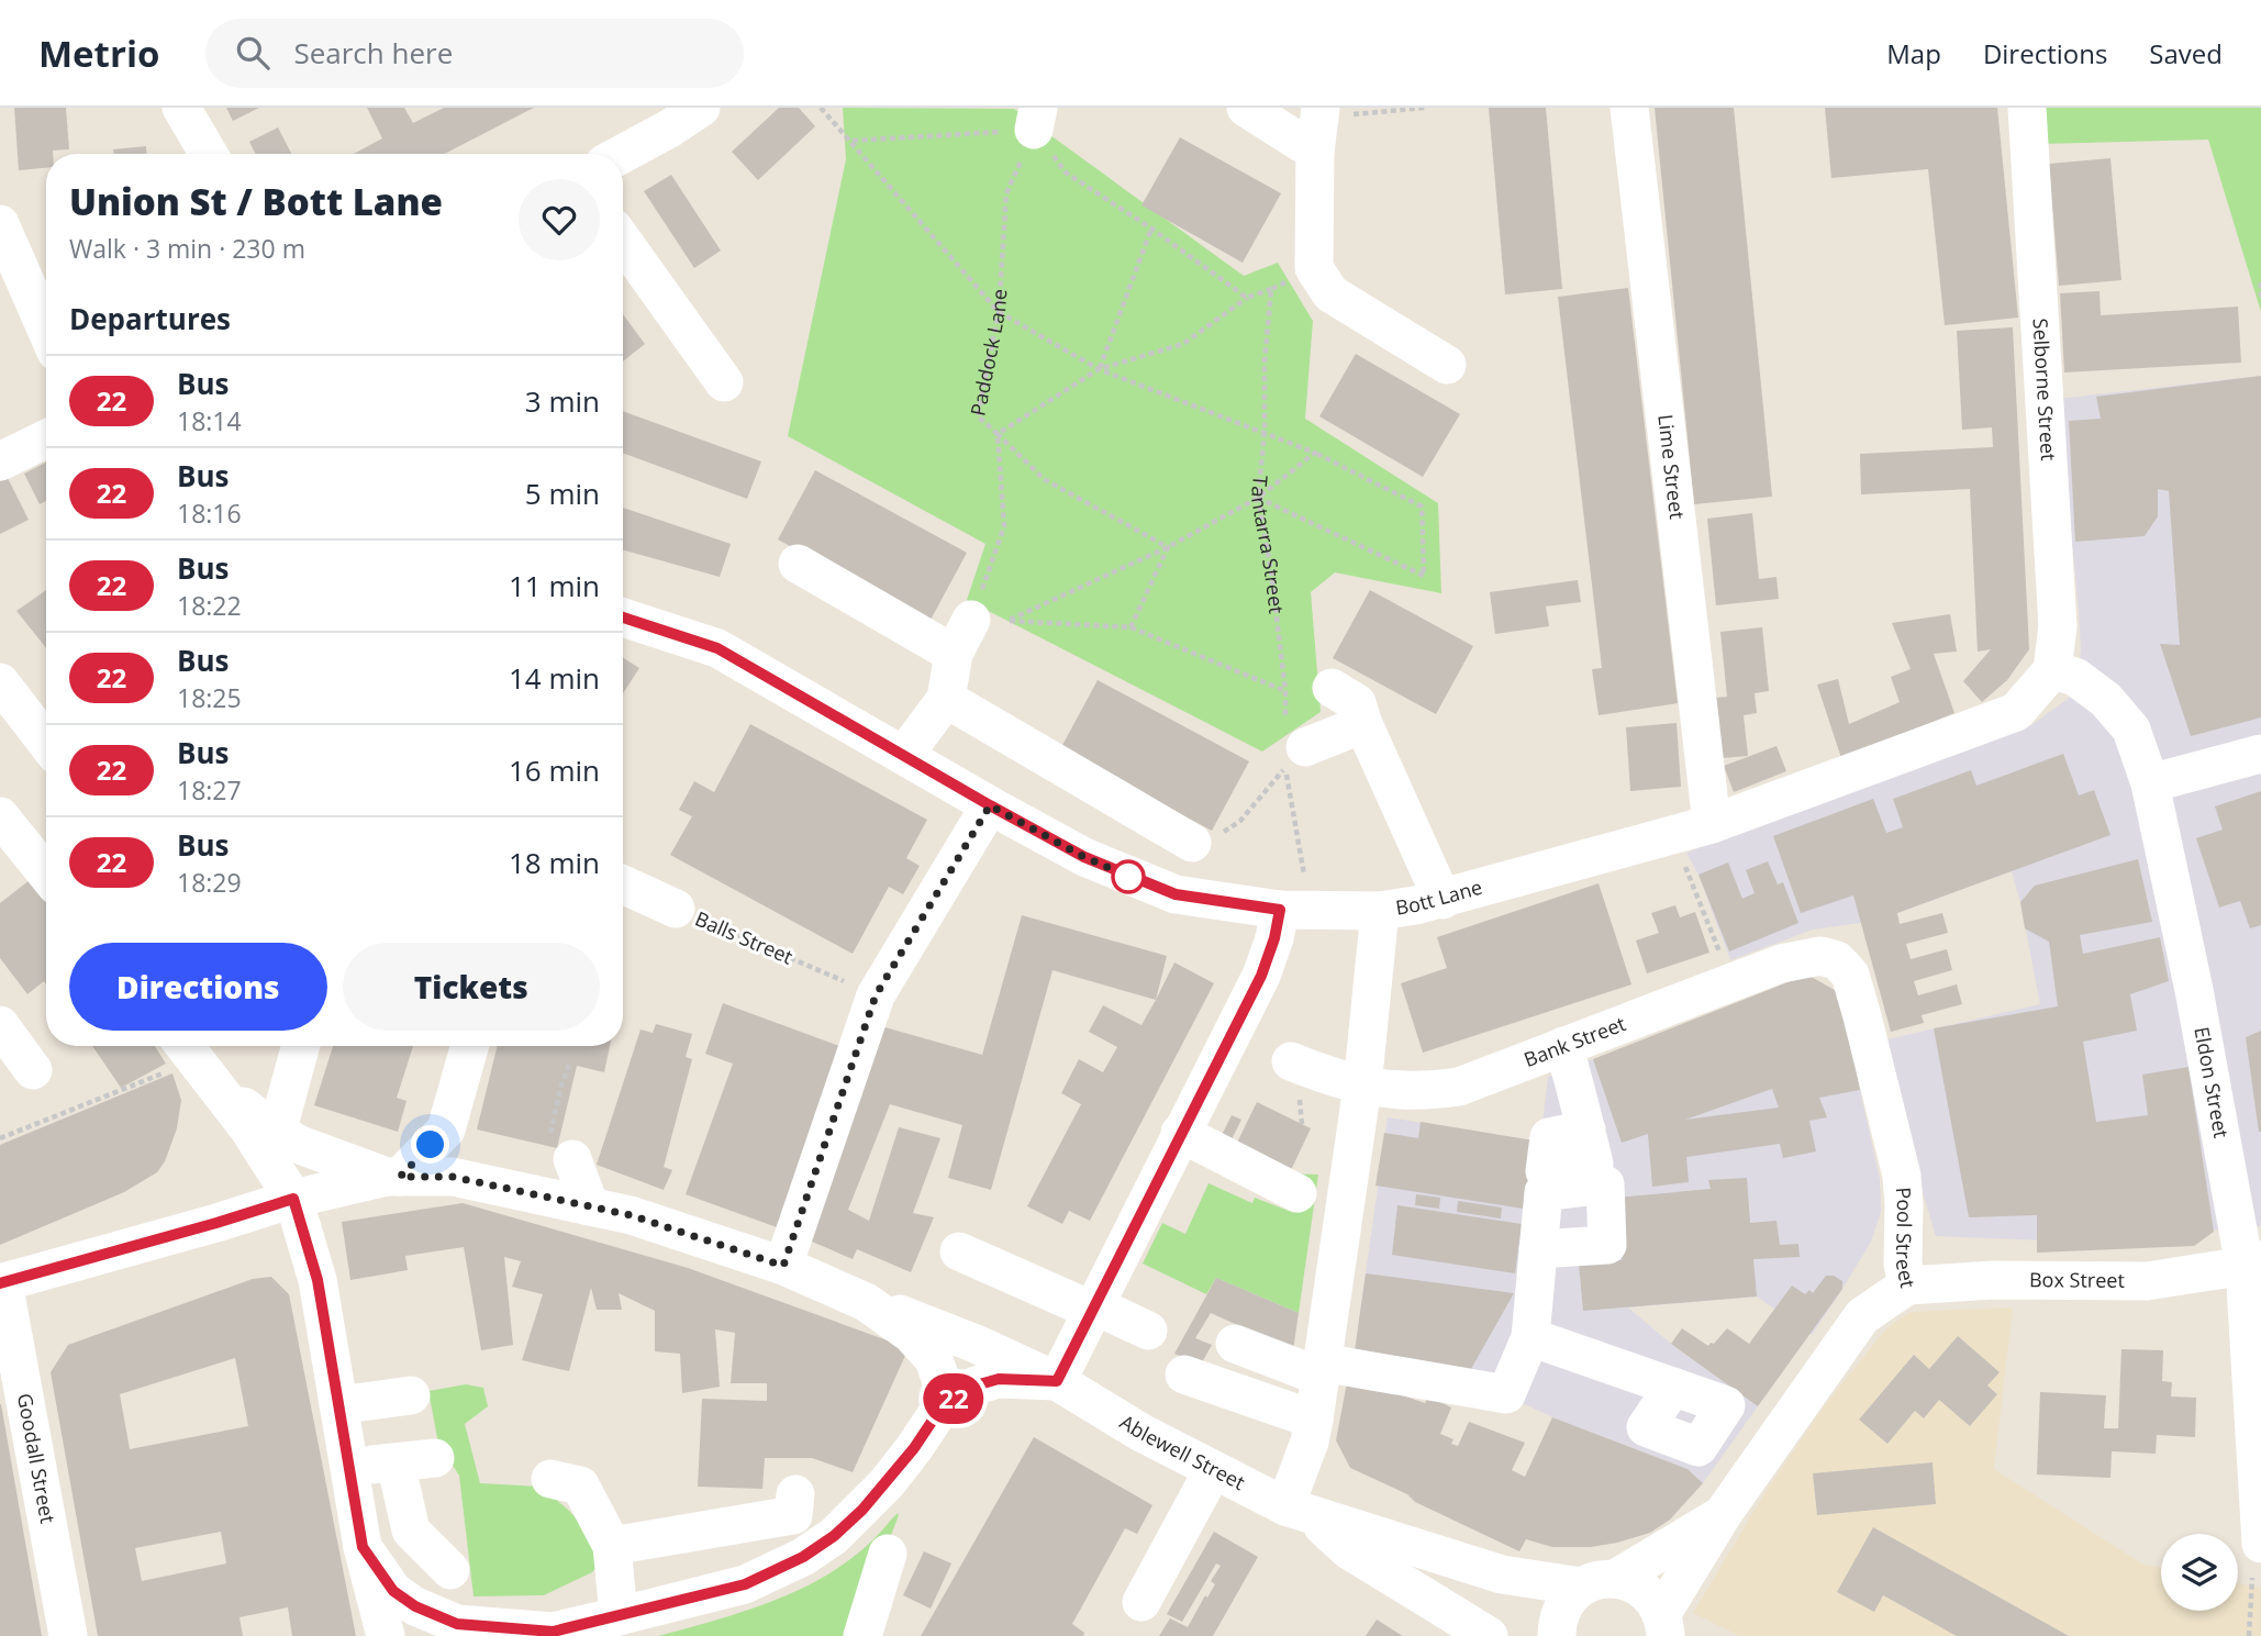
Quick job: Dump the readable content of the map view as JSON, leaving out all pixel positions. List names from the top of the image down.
{
  "streets": {
    "street": [
      "Selborne Street",
      "Lime Street",
      "Bott Lane",
      "Balls Street",
      "Bank Street",
      "Eldon Street",
      "Pool Street",
      "Box Street",
      "Ablewell Street",
      "Goodall Street"
    ],
    "path": ["Paddock Lane", "Tantarra Street"]
  },
  "crossings": [
    ["Selborne Street", "Bott Lane"],
    ["Selborne Street", "Eldon Street"],
    ["Lime Street", "Bott Lane"],
    ["Bott Lane", "Bank Street"],
    ["Bott Lane", "Eldon Street"],
    ["Bott Lane", "Ablewell Street"],
    ["Bank Street", "Pool Street"],
    ["Eldon Street", "Box Street"],
    ["Pool Street", "Box Street"],
    ["Pool Street", "Ablewell Street"],
    ["Ablewell Street", "Goodall Street"]
  ],
  "lines": ["bus line 22"],
  "page": {
    "header": "Metrio",
    "search": "Search here",
    "nav": ["Map", "Directions", "Saved"],
    "on_map": "22",
    "heading": [
      ["Union St / Bott Lane", "Walk · 3 min · 230 m"],
      "Departures"
    ],
    "list": [
      {
        "mark": "22",
        "name": "Bus",
        "note": "18:14",
        "value": "3 min"
      },
      {
        "mark": "22",
        "name": "Bus",
        "note": "18:16",
        "value": "5 min"
      },
      {
        "mark": "22",
        "name": "Bus",
        "note": "18:22",
        "value": "11 min"
      },
      {
        "mark": "22",
        "name": "Bus",
        "note": "18:25",
        "value": "14 min"
      },
      {
        "mark": "22",
        "name": "Bus",
        "note": "18:27",
        "value": "16 min"
      },
      {
        "mark": "22",
        "name": "Bus",
        "note": "18:29",
        "value": "18 min"
      }
    ],
    "buttons": ["Directions", "Tickets"]
  }
}
